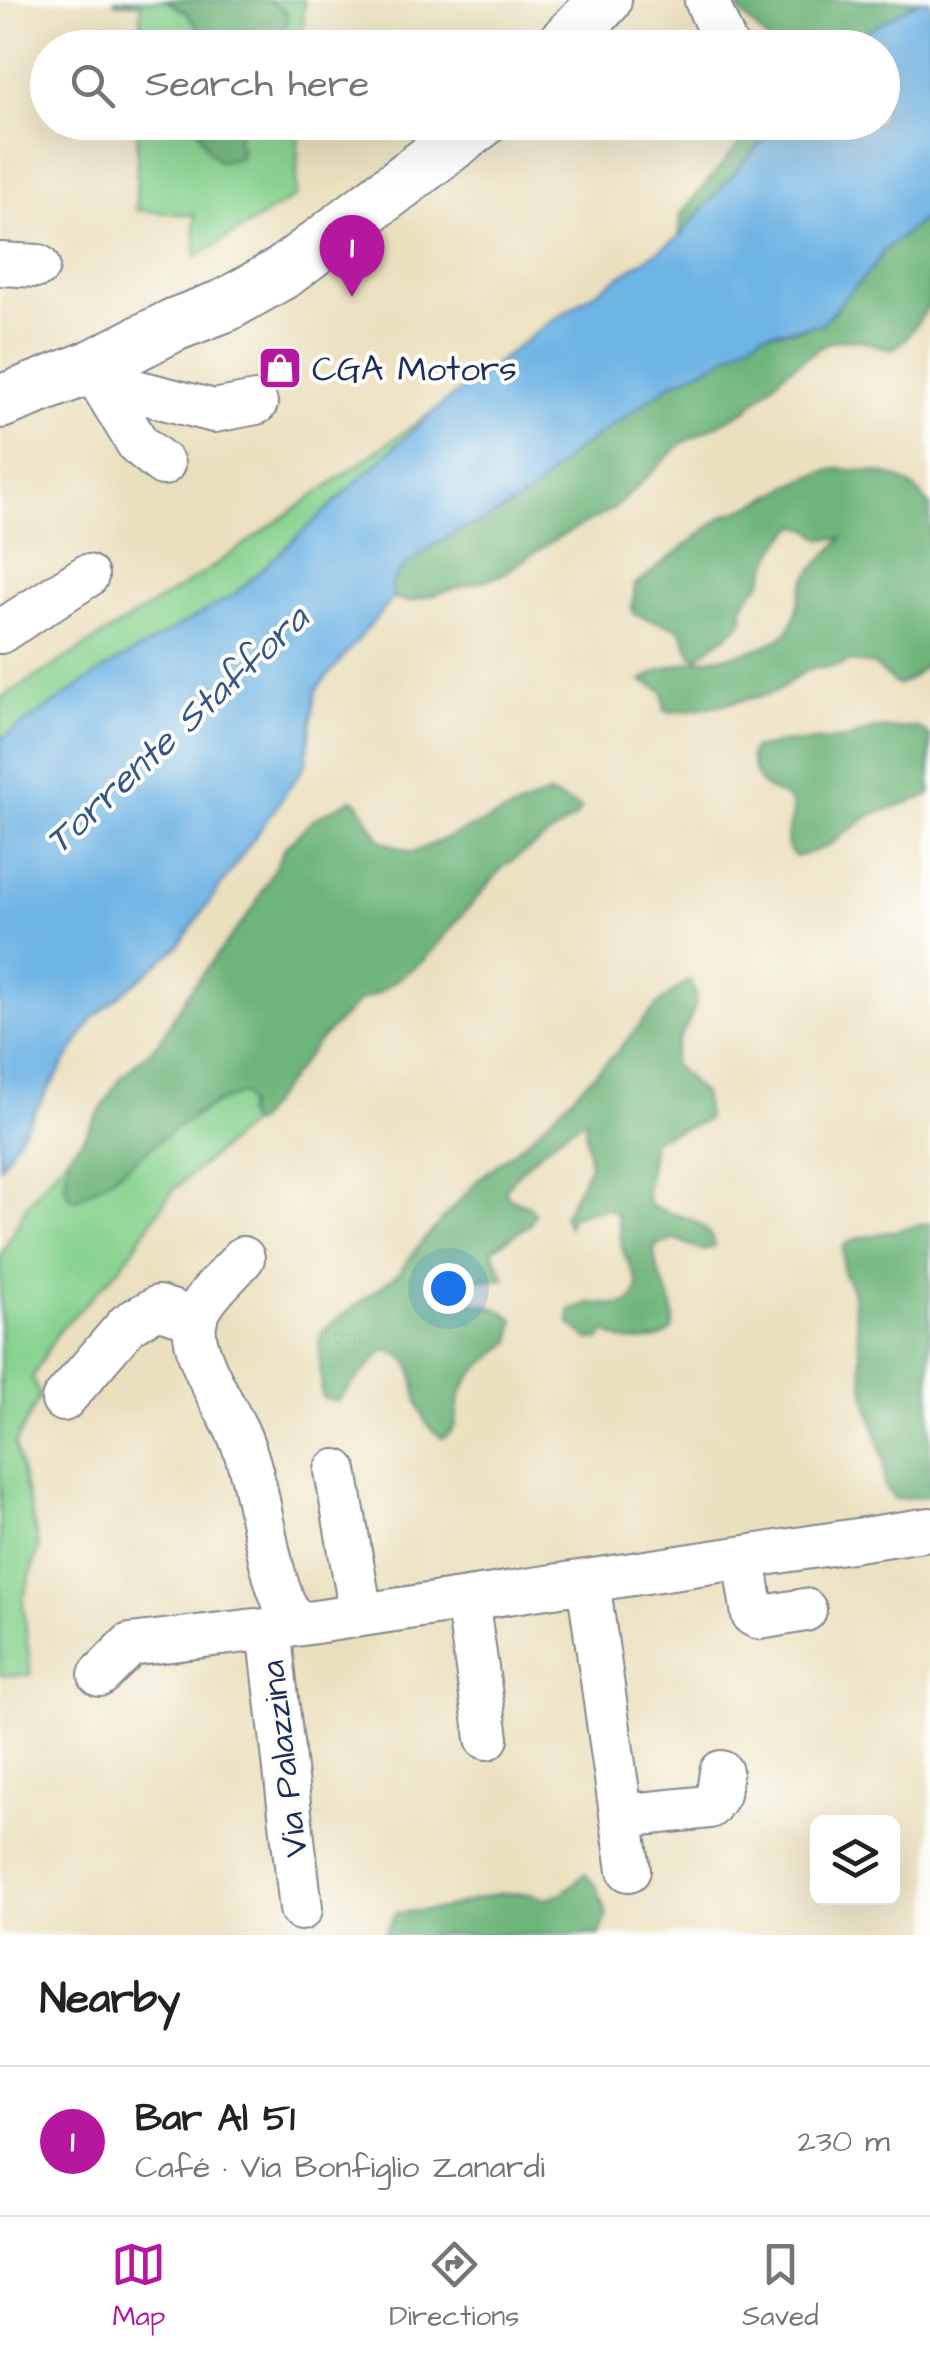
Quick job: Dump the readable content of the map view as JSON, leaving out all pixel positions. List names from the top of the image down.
{
  "streets": {
    "street": ["Via Palazzina"]
  },
  "water": ["Torrente Staffora"],
  "places": {
    "shop": ["CGA Motors"]
  },
  "page": {
    "search": "Search here",
    "pins": "1",
    "heading": "Nearby",
    "list": [
      {
        "mark": "1",
        "name": "Bar Al 51",
        "note": "Café · Via Bonfiglio Zanardi",
        "value": "230 m"
      }
    ],
    "nav": ["Map", "Directions", "Saved"]
  }
}
